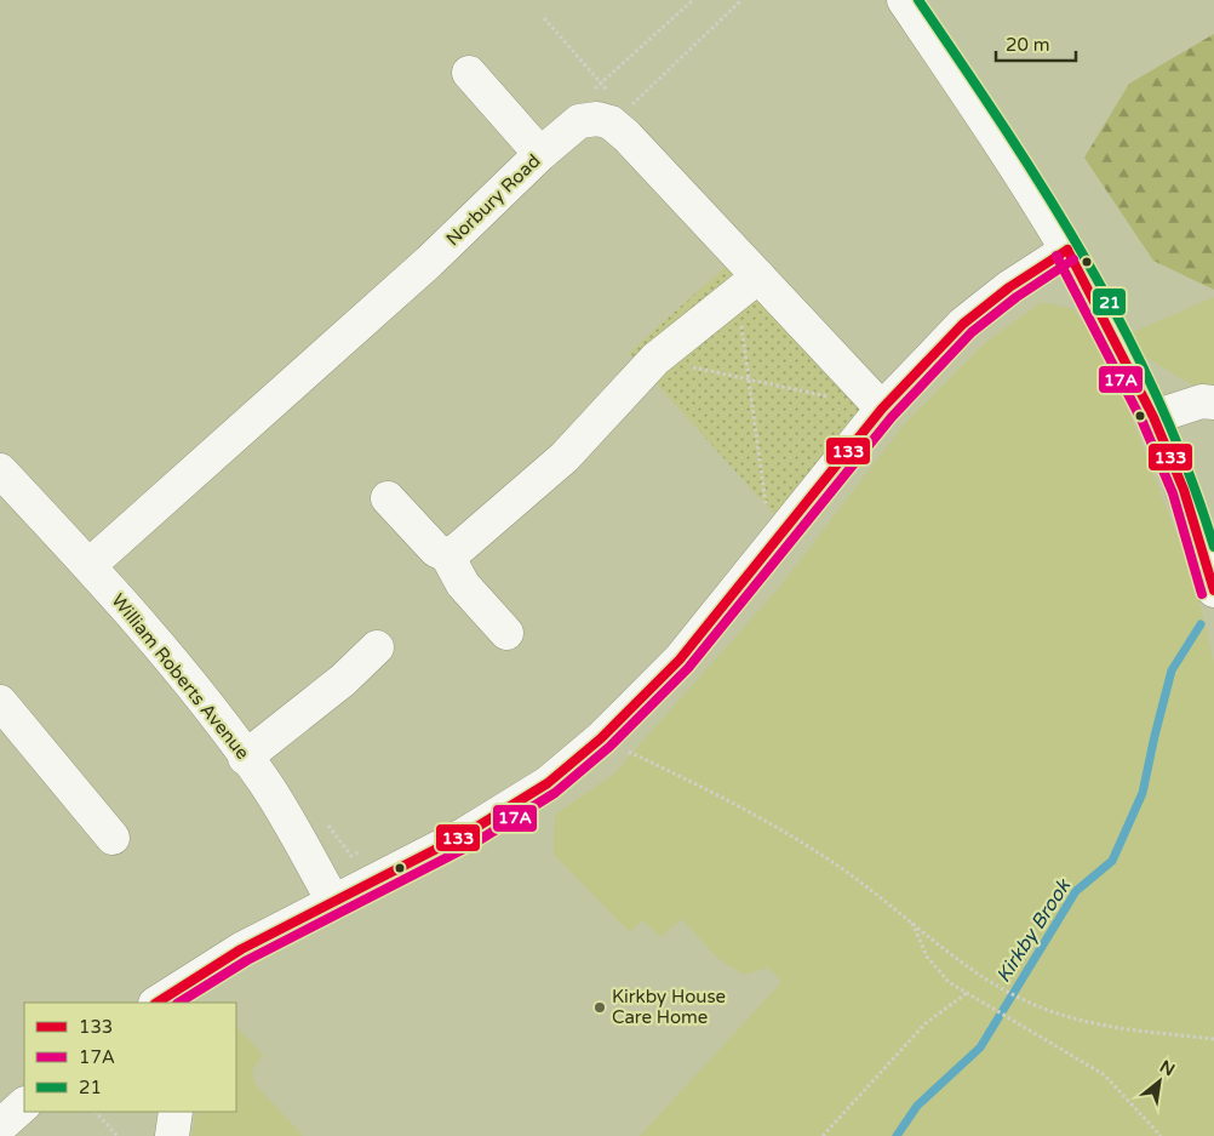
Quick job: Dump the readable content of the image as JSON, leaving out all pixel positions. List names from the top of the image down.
{
  "streets": {
    "street": ["Norbury Road", "William Roberts Avenue"]
  },
  "crossings": [
    ["Norbury Road", "William Roberts Avenue"]
  ],
  "water": ["Kirkby Brook"],
  "places": ["Kirkby House Care Home"],
  "lines": ["transit line 21", "transit line 133", "transit line 17A"],
  "legend": ["133", "17A", "21"],
  "scale_bar": "20 m",
  "north": "top right"
}
